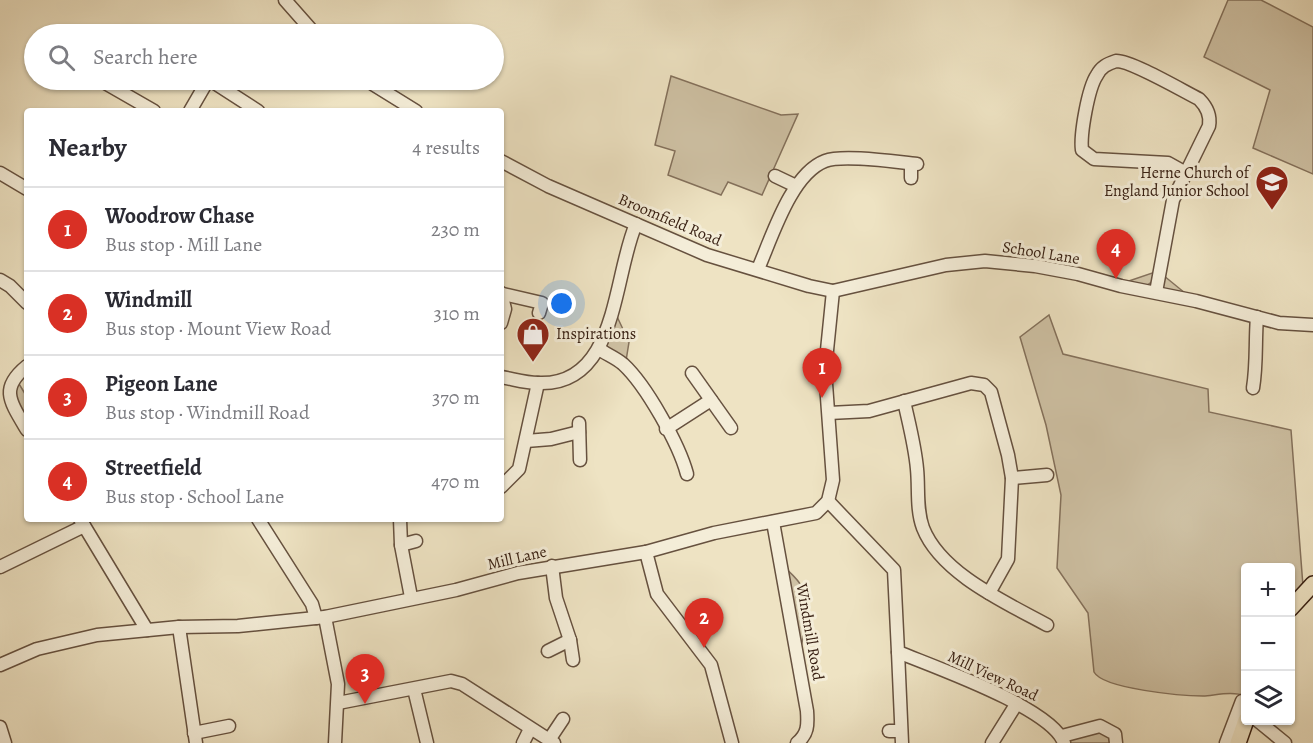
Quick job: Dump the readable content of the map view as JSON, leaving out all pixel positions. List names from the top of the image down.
{
  "streets": {
    "street": [
      "Broomfield Road",
      "School Lane",
      "Mill Lane",
      "Windmill Road",
      "Mill View Road"
    ]
  },
  "crossings": [
    ["Broomfield Road", "School Lane"],
    ["Mill Lane", "Windmill Road"]
  ],
  "places": {
    "school or university": ["Herne Church of England Junior School"],
    "shop": ["Inspirations"]
  },
  "page": {
    "search": "Search here",
    "heading": ["Nearby", "4 results"],
    "list": [
      {
        "mark": "1",
        "name": "Woodrow Chase",
        "note": "Bus stop · Mill Lane",
        "value": "230 m"
      },
      {
        "mark": "2",
        "name": "Windmill",
        "note": "Bus stop · Mount View Road",
        "value": "310 m"
      },
      {
        "mark": "3",
        "name": "Pigeon Lane",
        "note": "Bus stop · Windmill Road",
        "value": "370 m"
      },
      {
        "mark": "4",
        "name": "Streetfield",
        "note": "Bus stop · School Lane",
        "value": "470 m"
      }
    ],
    "pins": [
      "4",
      "1",
      "2",
      "3"
    ],
    "map_buttons": ["+", "−"]
  }
}
